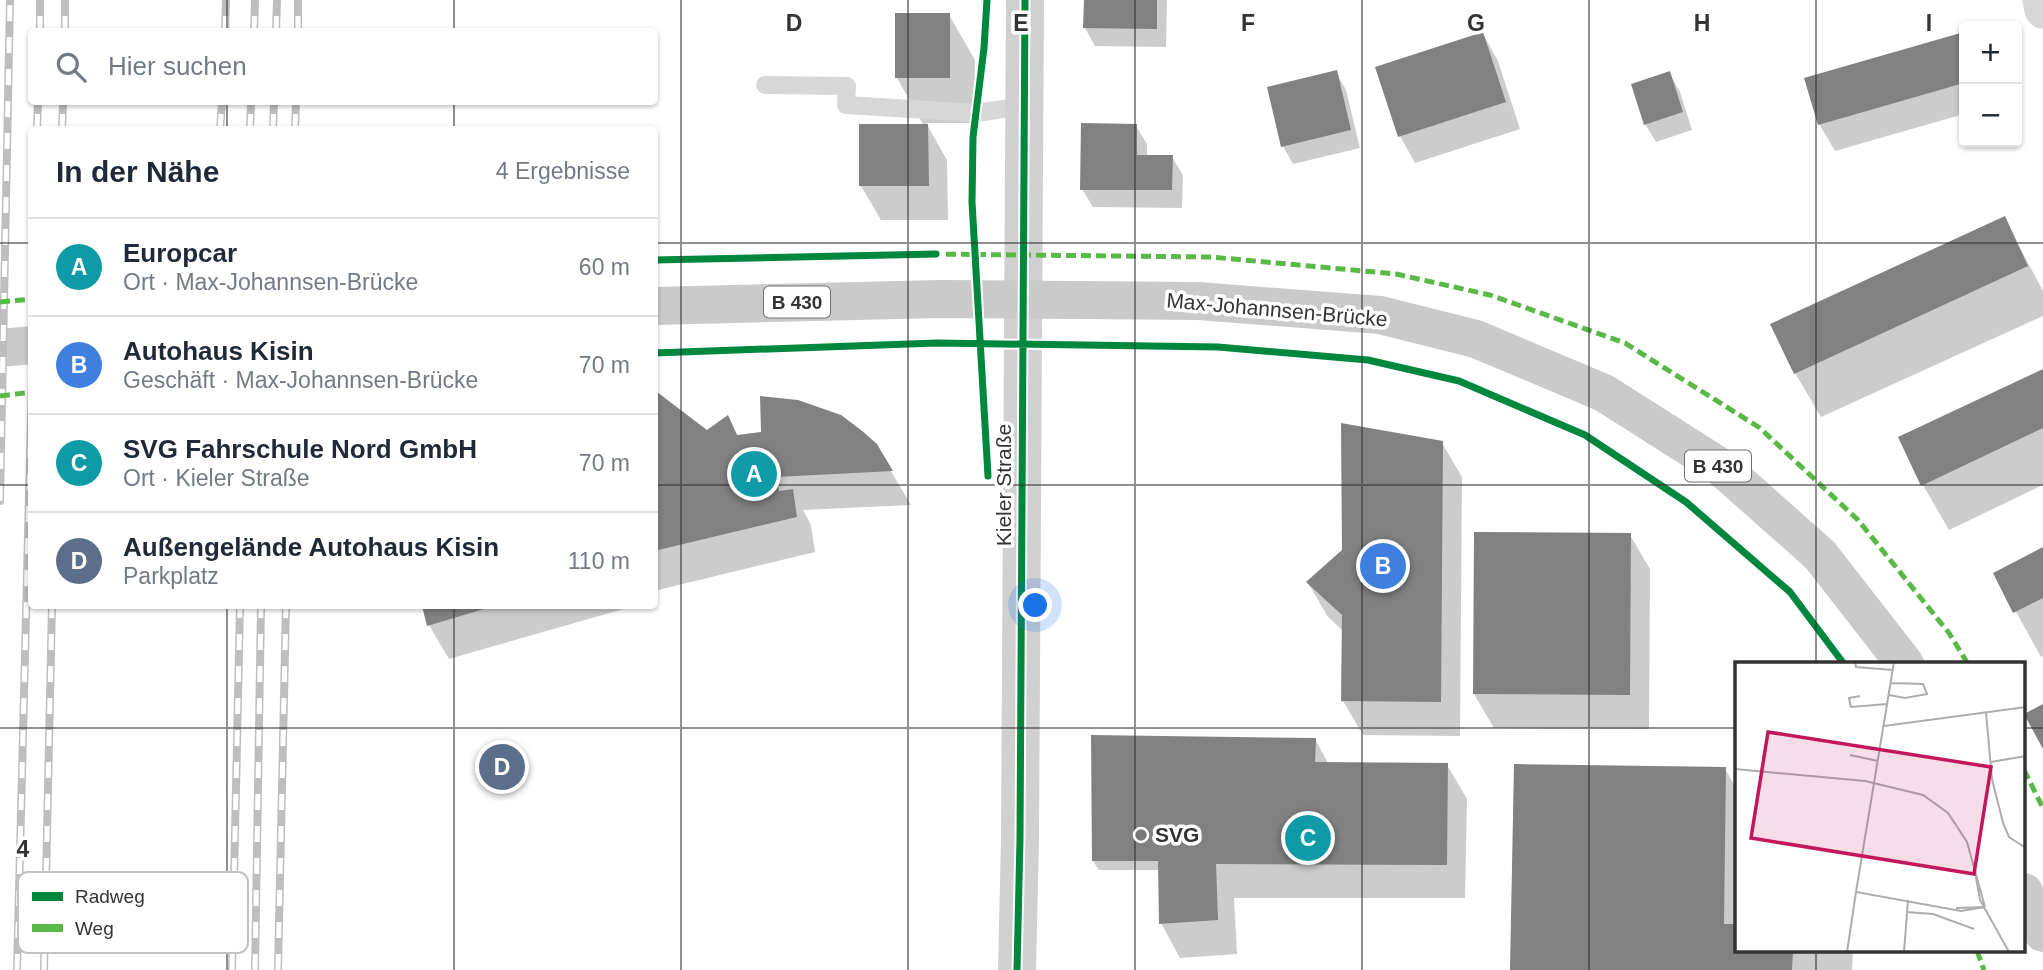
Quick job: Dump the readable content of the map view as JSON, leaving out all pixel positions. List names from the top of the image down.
{
  "streets": {
    "main road": ["B 430", "Max-Johannsen-Brücke", "Kieler Straße"]
  },
  "places": ["SVG"],
  "legend": ["Radweg", "Weg"],
  "page": {
    "map_buttons": ["+", "−"],
    "search": "Hier suchen",
    "heading": ["In der Nähe", "4 Ergebnisse"],
    "list": [
      {
        "mark": "A",
        "name": "Europcar",
        "note": "Ort · Max-Johannsen-Brücke",
        "value": "60 m"
      },
      {
        "mark": "B",
        "name": "Autohaus Kisin",
        "note": "Geschäft · Max-Johannsen-Brücke",
        "value": "70 m"
      },
      {
        "mark": "C",
        "name": "SVG Fahrschule Nord GmbH",
        "note": "Ort · Kieler Straße",
        "value": "70 m"
      },
      {
        "mark": "D",
        "name": "Außengelände Autohaus Kisin",
        "note": "Parkplatz",
        "value": "110 m"
      }
    ],
    "pins": [
      "A",
      "B",
      "D",
      "C"
    ]
  },
  "grid": {
    "columns": [
      "D",
      "E",
      "F",
      "G",
      "H",
      "I"
    ],
    "rows": ["4"]
  }
}
